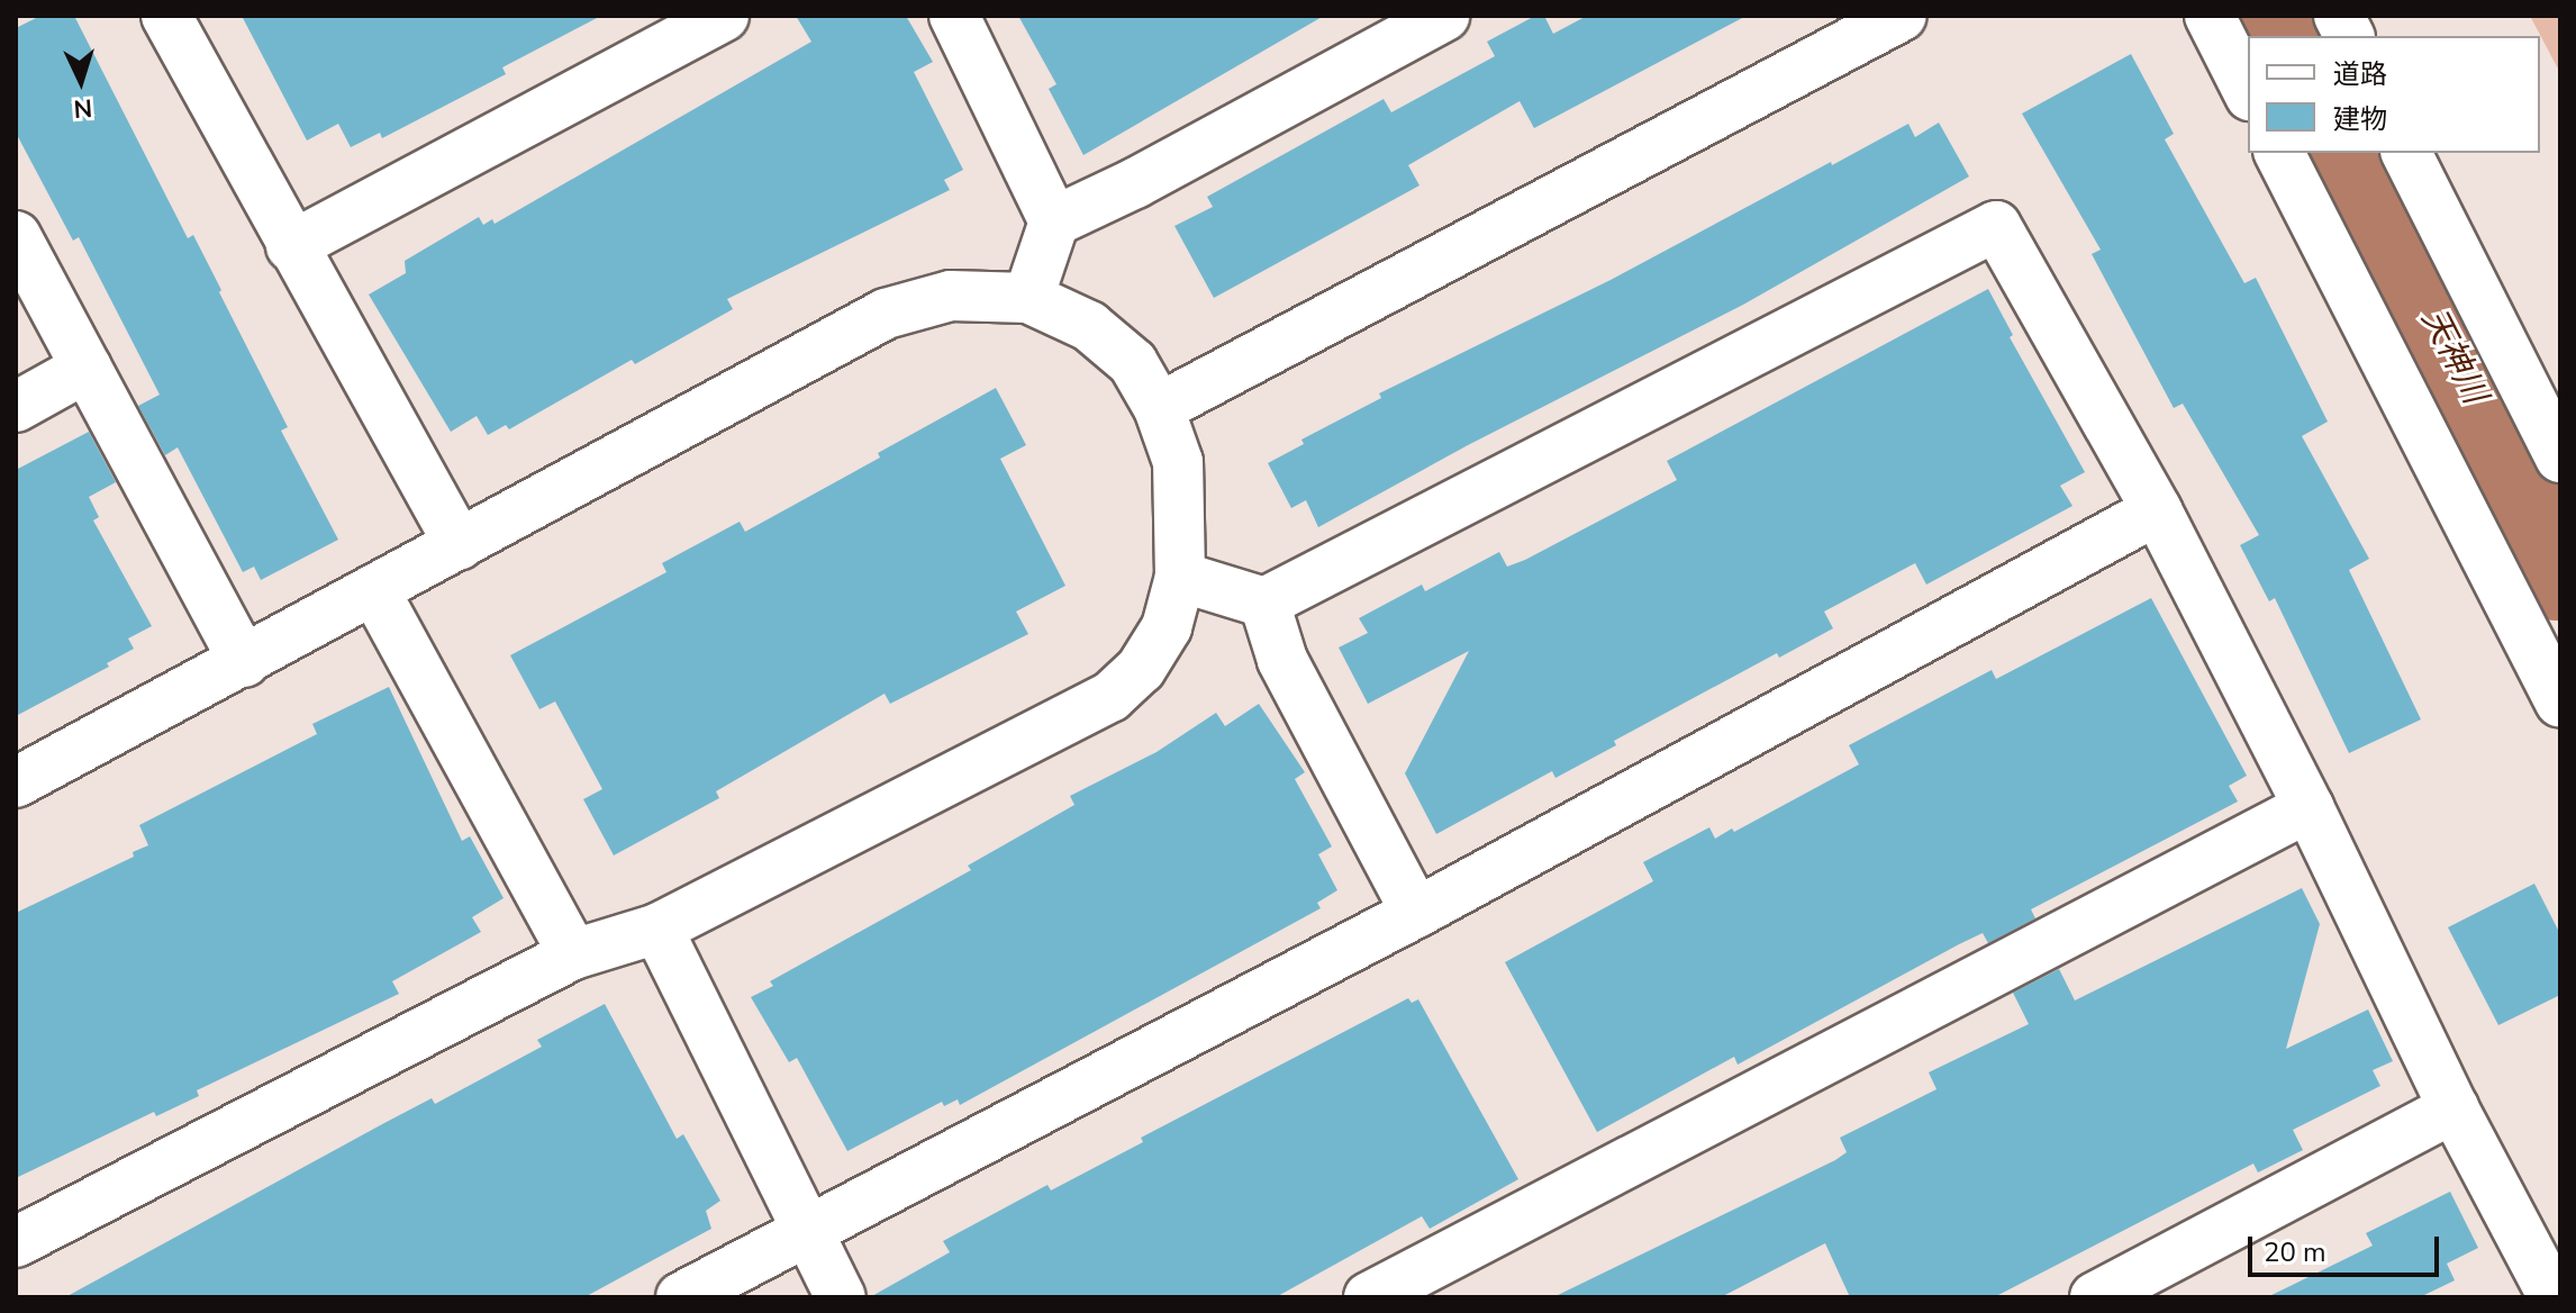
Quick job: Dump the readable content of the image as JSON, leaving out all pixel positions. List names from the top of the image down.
{
  "water": ["天神川"],
  "legend": ["道路", "建物"],
  "scale_bar": "20 m",
  "north": "bottom"
}
